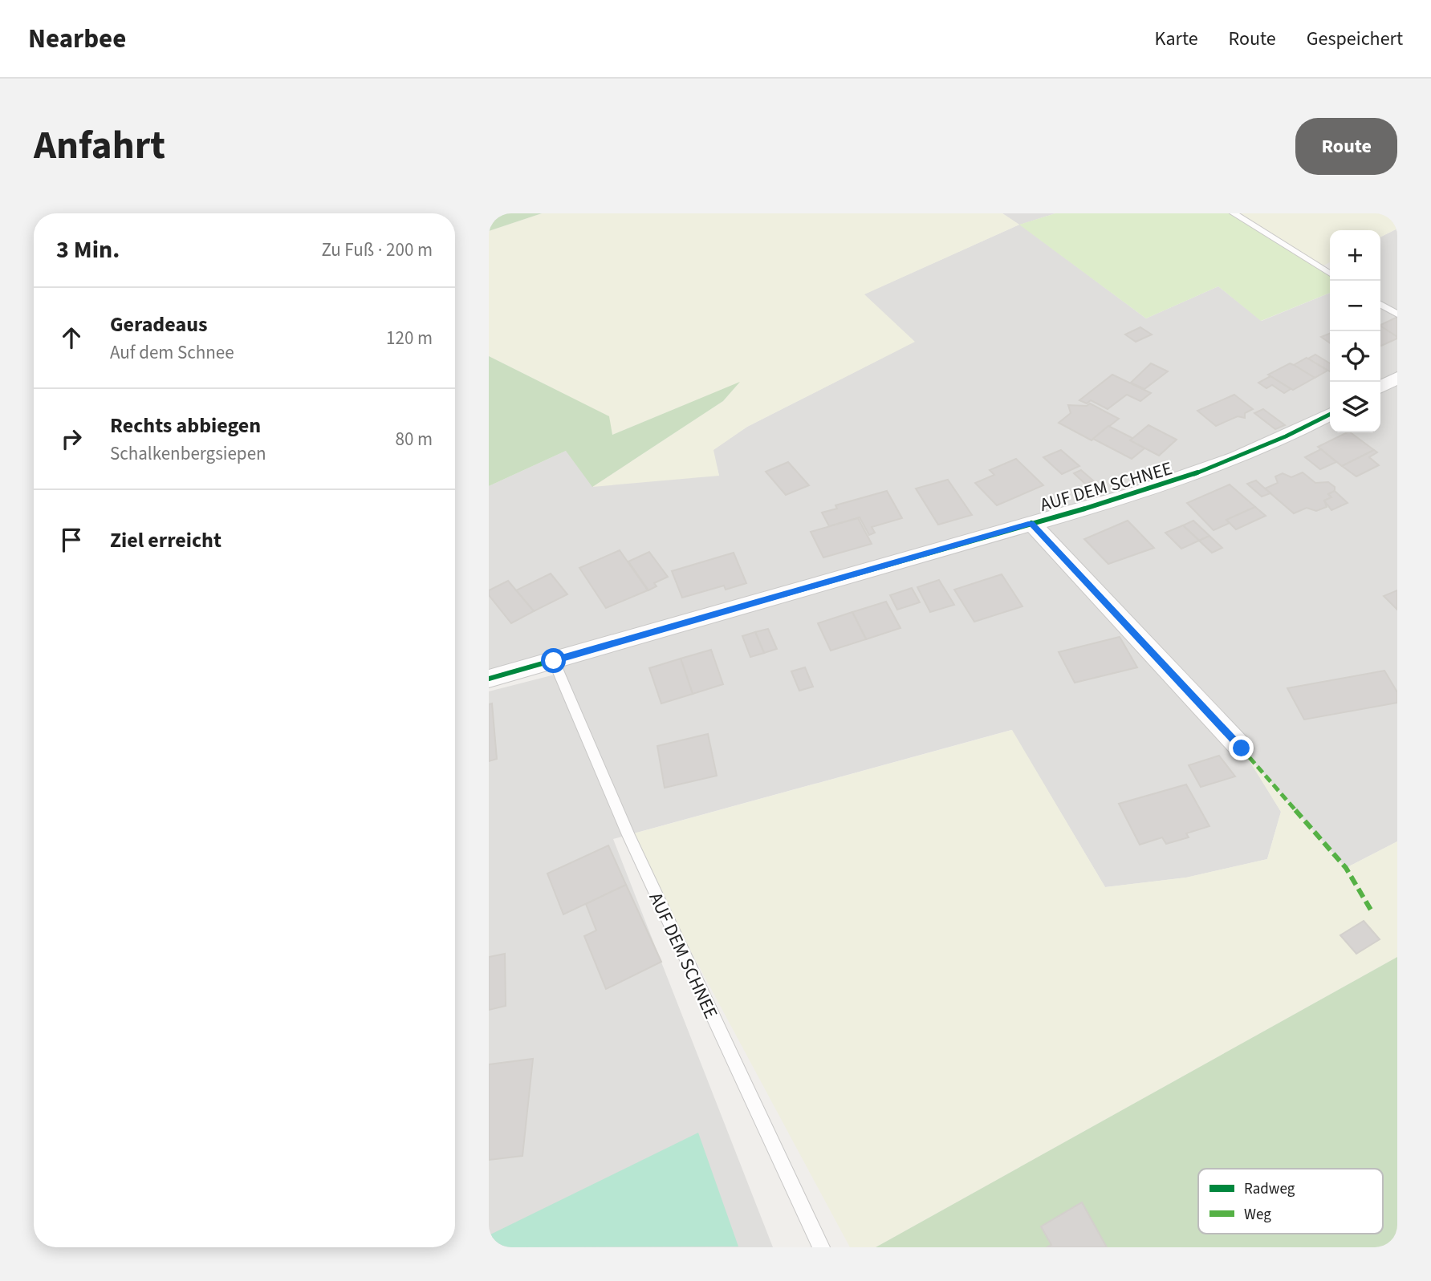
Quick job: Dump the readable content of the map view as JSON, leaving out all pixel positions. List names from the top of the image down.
{
  "streets": {
    "street": ["AUF DEM SCHNEE"]
  },
  "legend": ["Radweg", "Weg"],
  "page": {
    "header": "Nearbee",
    "nav": ["Karte", "Route", "Gespeichert"],
    "title": "Anfahrt",
    "buttons": "Route",
    "heading": ["3 Min.", "Zu Fuß · 200 m"],
    "map_buttons": ["+", "−"],
    "list": [
      ["Geradeaus", "Auf dem Schnee", "120 m"],
      ["Rechts abbiegen", "Schalkenbergsiepen", "80 m"],
      "Ziel erreicht"
    ]
  }
}
